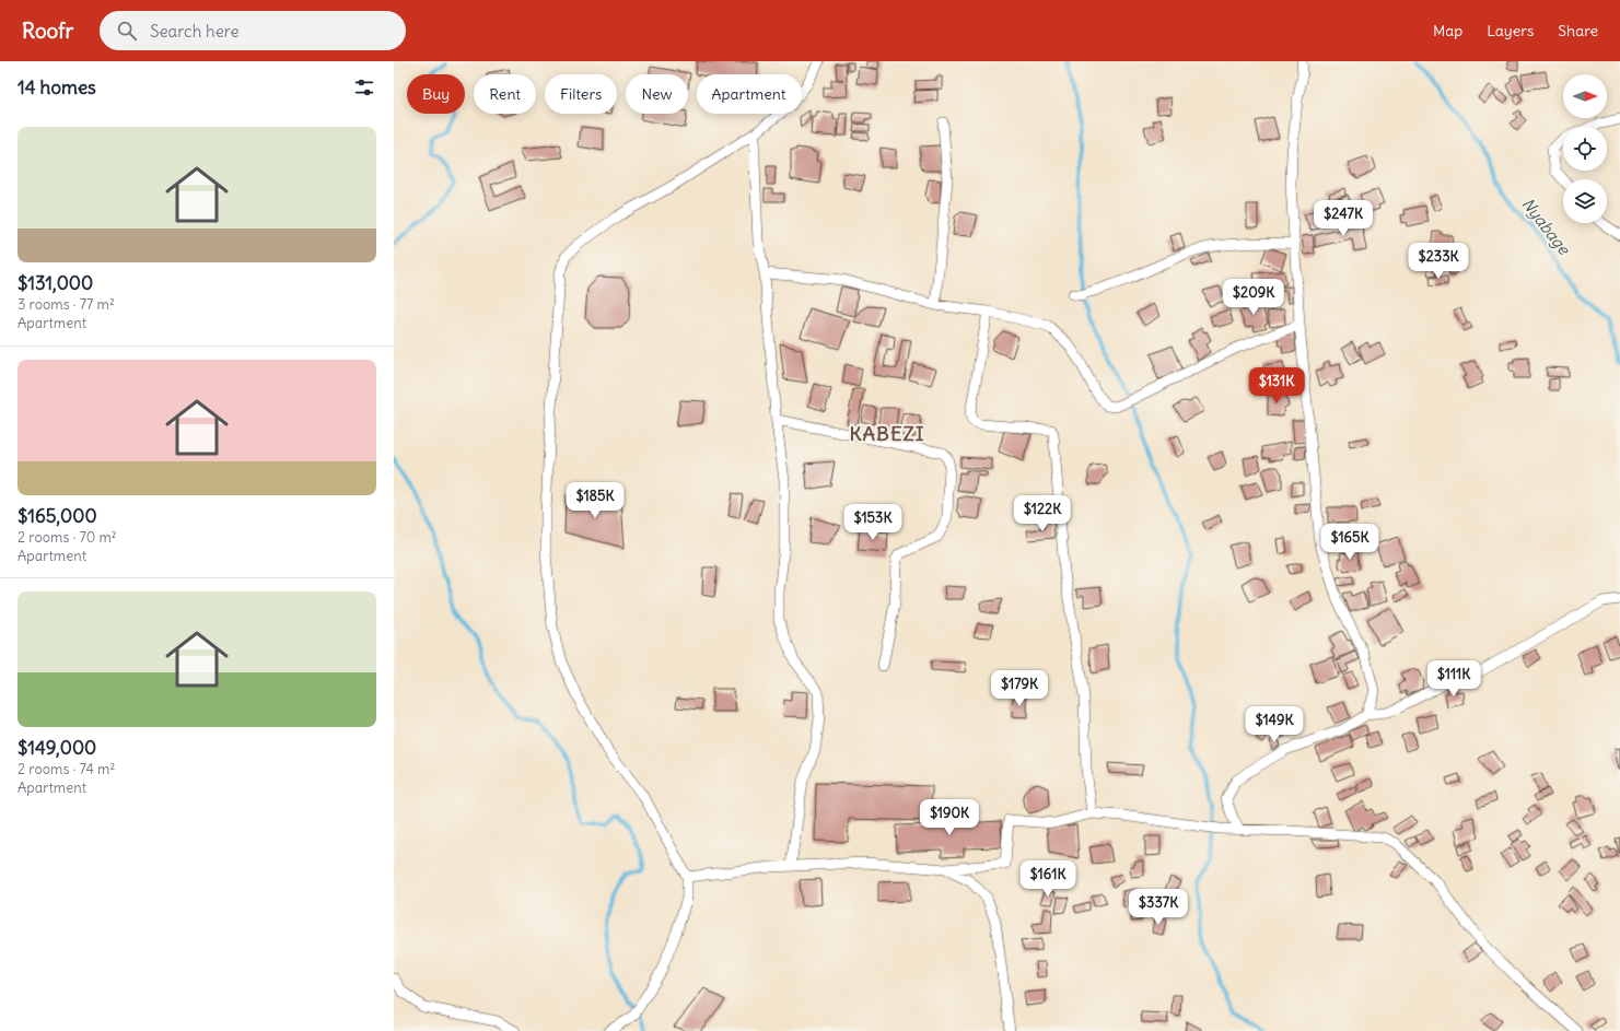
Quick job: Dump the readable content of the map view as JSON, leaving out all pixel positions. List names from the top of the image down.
{
  "districts": ["KABEZI"],
  "water": ["Nyabage"],
  "north": "right",
  "page": {
    "header": "Roofr",
    "search": "Search here",
    "nav": ["Map", "Layers", "Share"],
    "heading": "14 homes",
    "chip": [
      "Buy",
      "Rent",
      "Filters",
      "New",
      "Apartment"
    ],
    "list": [
      {
        "name": "$131,000",
        "note": "3 rooms · 77 m² · Apartment"
      },
      {
        "name": "$165,000",
        "note": "2 rooms · 70 m² · Apartment"
      },
      {
        "name": "$149,000",
        "note": "2 rooms · 74 m² · Apartment"
      }
    ],
    "price": [
      "$247K",
      "$233K",
      "$209K",
      "$131K",
      "$185K",
      "$122K",
      "$153K",
      "$165K",
      "$111K",
      "$179K",
      "$149K",
      "$190K",
      "$161K",
      "$337K"
    ]
  }
}
